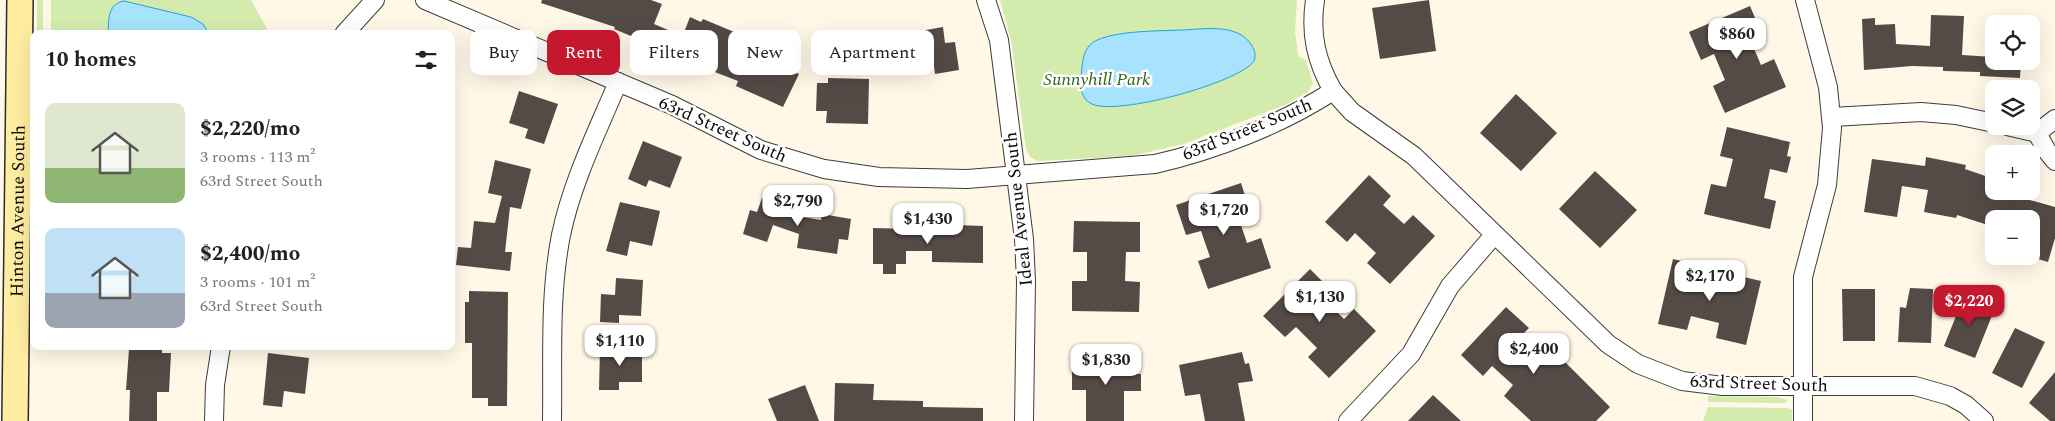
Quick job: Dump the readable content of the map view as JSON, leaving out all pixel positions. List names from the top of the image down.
{
  "streets": {
    "main road": ["Hinton Avenue South"],
    "street": ["63rd Street South", "Ideal Avenue South"]
  },
  "crossings": [
    ["63rd Street South", "Ideal Avenue South"]
  ],
  "parks": ["Sunnyhill Park"],
  "page": {
    "map_buttons": ["+", "−"],
    "price": [
      "$860",
      "$2,790",
      "$1,720",
      "$1,430",
      "$2,170",
      "$1,130",
      "$2,220",
      "$1,110",
      "$2,400",
      "$1,830"
    ],
    "chip": [
      "Buy",
      "Rent",
      "Filters",
      "New",
      "Apartment"
    ],
    "heading": "10 homes",
    "list": [
      {
        "name": "$2,220/mo",
        "note": "3 rooms · 113 m² · 63rd Street South"
      },
      {
        "name": "$2,400/mo",
        "note": "3 rooms · 101 m² · 63rd Street South"
      }
    ]
  }
}
